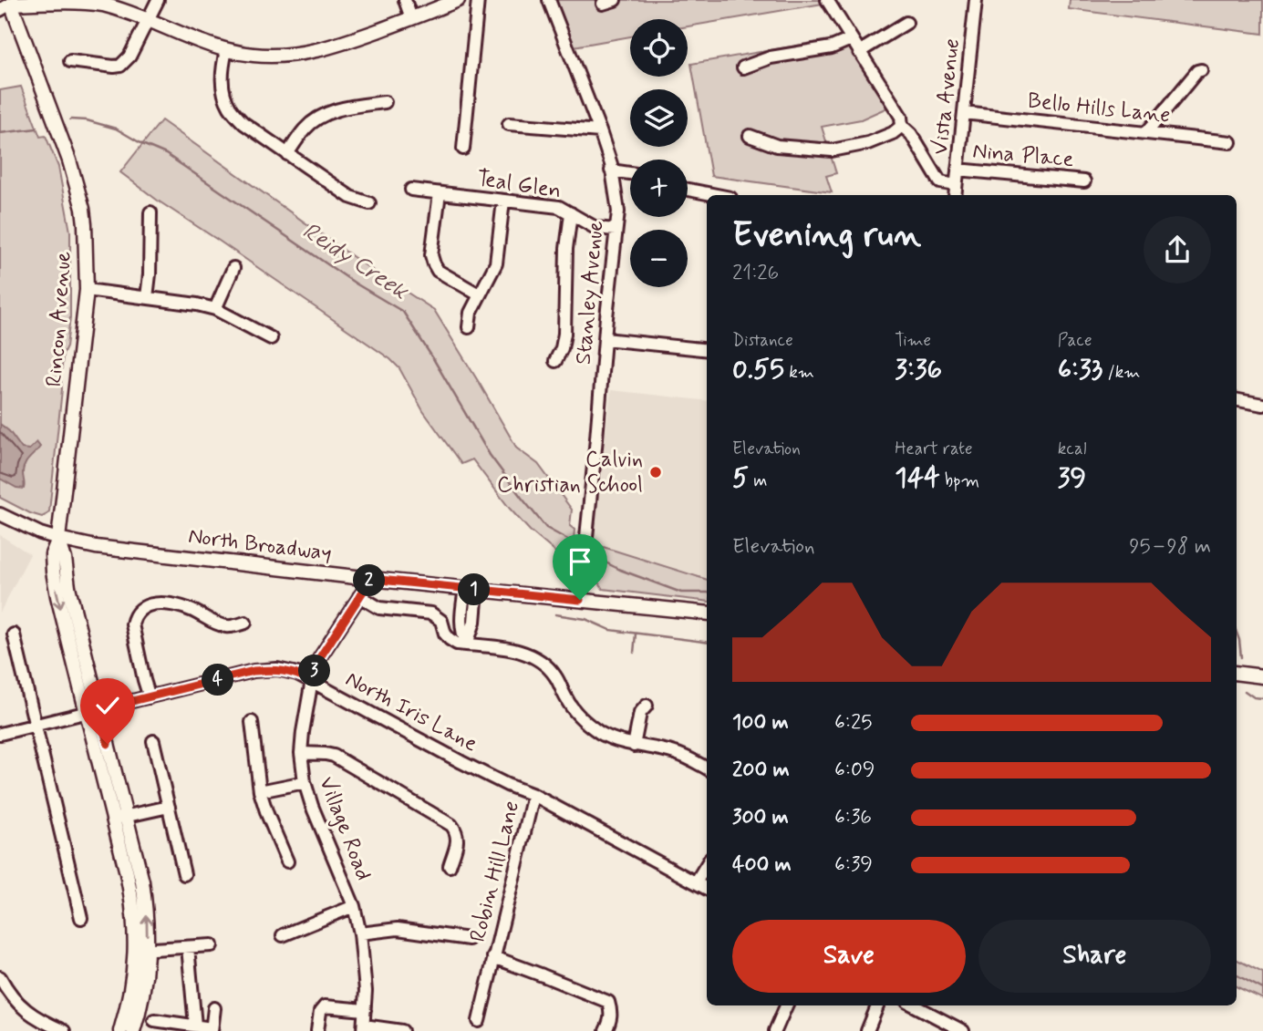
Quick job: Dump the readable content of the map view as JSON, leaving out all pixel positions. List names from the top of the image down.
{
  "streets": {
    "main road": ["Rincon Avenue", "North Broadway"],
    "street": [
      "Vista Avenue",
      "Bello Hills Lane",
      "Nina Place",
      "Teal Glen",
      "Stanley Avenue",
      "North Iris Lane",
      "Village Road",
      "Robin Hill Lane"
    ]
  },
  "crossings": [
    ["Vista Avenue", "Bello Hills Lane"],
    ["Vista Avenue", "Nina Place"],
    ["Teal Glen", "Stanley Avenue"],
    ["Stanley Avenue", "North Broadway"],
    ["Rincon Avenue", "North Broadway"],
    ["Rincon Avenue", "North Iris Lane"],
    ["North Broadway", "Village Road"],
    ["North Iris Lane", "Village Road"],
    ["North Iris Lane", "Robin Hill Lane"]
  ],
  "water": ["Reidy Creek"],
  "places": ["Calvin Christian School"],
  "page": {
    "map_buttons": ["+", "−"],
    "heading": ["Evening run", "21:26"],
    "stats": [
      ["Distance", "0.55 km"],
      ["Time", "3:36"],
      ["Pace", "6:33 /km"],
      ["Elevation", "5 m"],
      ["Heart rate", "144 bpm"],
      ["kcal", "39"]
    ],
    "chart": ["Elevation", "95–98 m"],
    "pins": [
      "2",
      "1",
      "3",
      "4"
    ],
    "list": [
      {
        "name": "100 m",
        "note": "6:25"
      },
      {
        "name": "200 m",
        "note": "6:09"
      },
      {
        "name": "300 m",
        "note": "6:36"
      },
      {
        "name": "400 m",
        "note": "6:39"
      }
    ],
    "buttons": ["Save", "Share"]
  }
}
